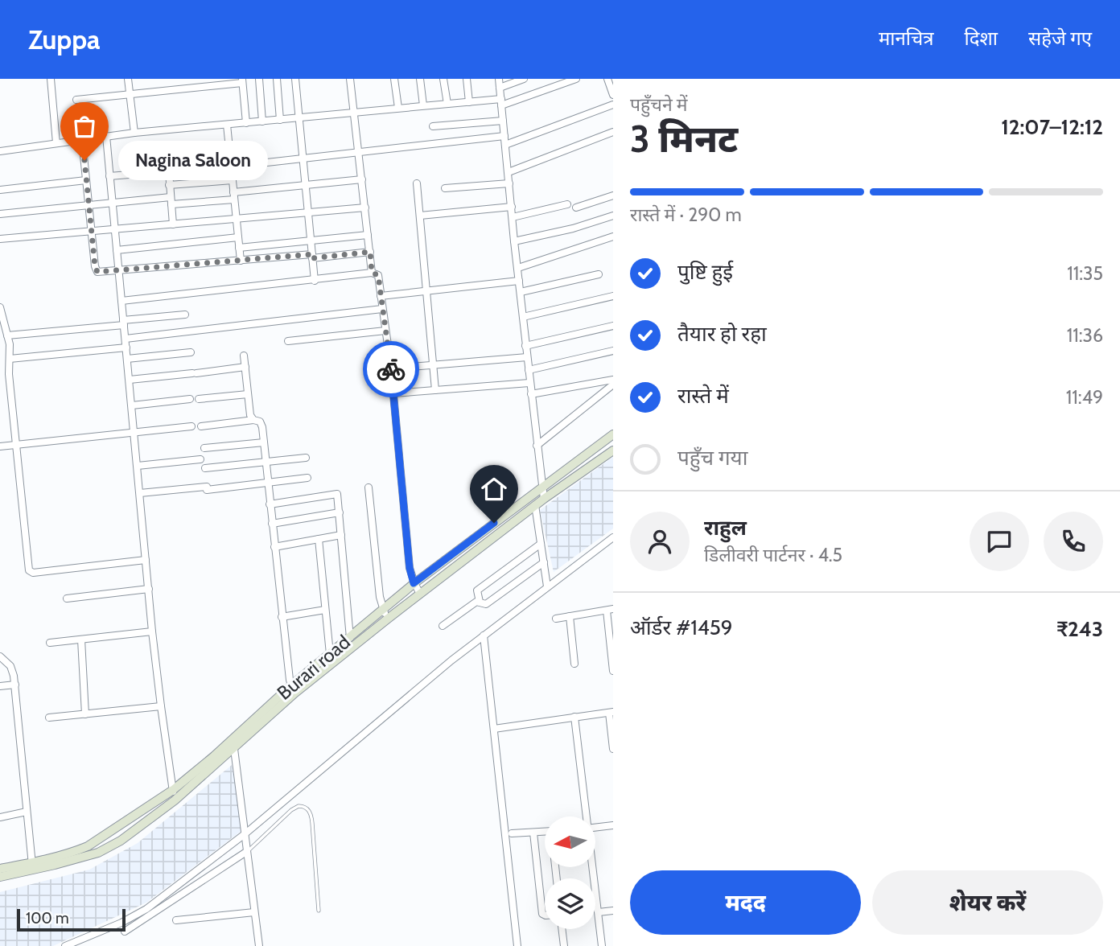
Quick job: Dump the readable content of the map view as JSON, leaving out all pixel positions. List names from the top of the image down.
{
  "streets": {
    "main road": ["Burari road"]
  },
  "places": ["Nagina Saloon"],
  "scale_bar": "100 m",
  "north": "left",
  "page": {
    "header": "Zuppa",
    "nav": ["मानचित्र", "दिशा", "सहेजे गए"],
    "heading": ["3 मिनट", "पहुँचने में", "12:07–12:12"],
    "panel": [
      "राहुल",
      "डिलीवरी पार्टनर · 4.5",
      "ऑर्डर #1459",
      "₹243"
    ],
    "bubble": "Nagina Saloon",
    "bar": "रास्ते में · 290 m",
    "list": [
      ["पुष्टि हुई", "11:35"],
      ["तैयार हो रहा", "11:36"],
      ["रास्ते में", "11:49"],
      "पहुँच गया"
    ],
    "buttons": ["मदद", "शेयर करें"],
    "scale": "100 m"
  }
}
